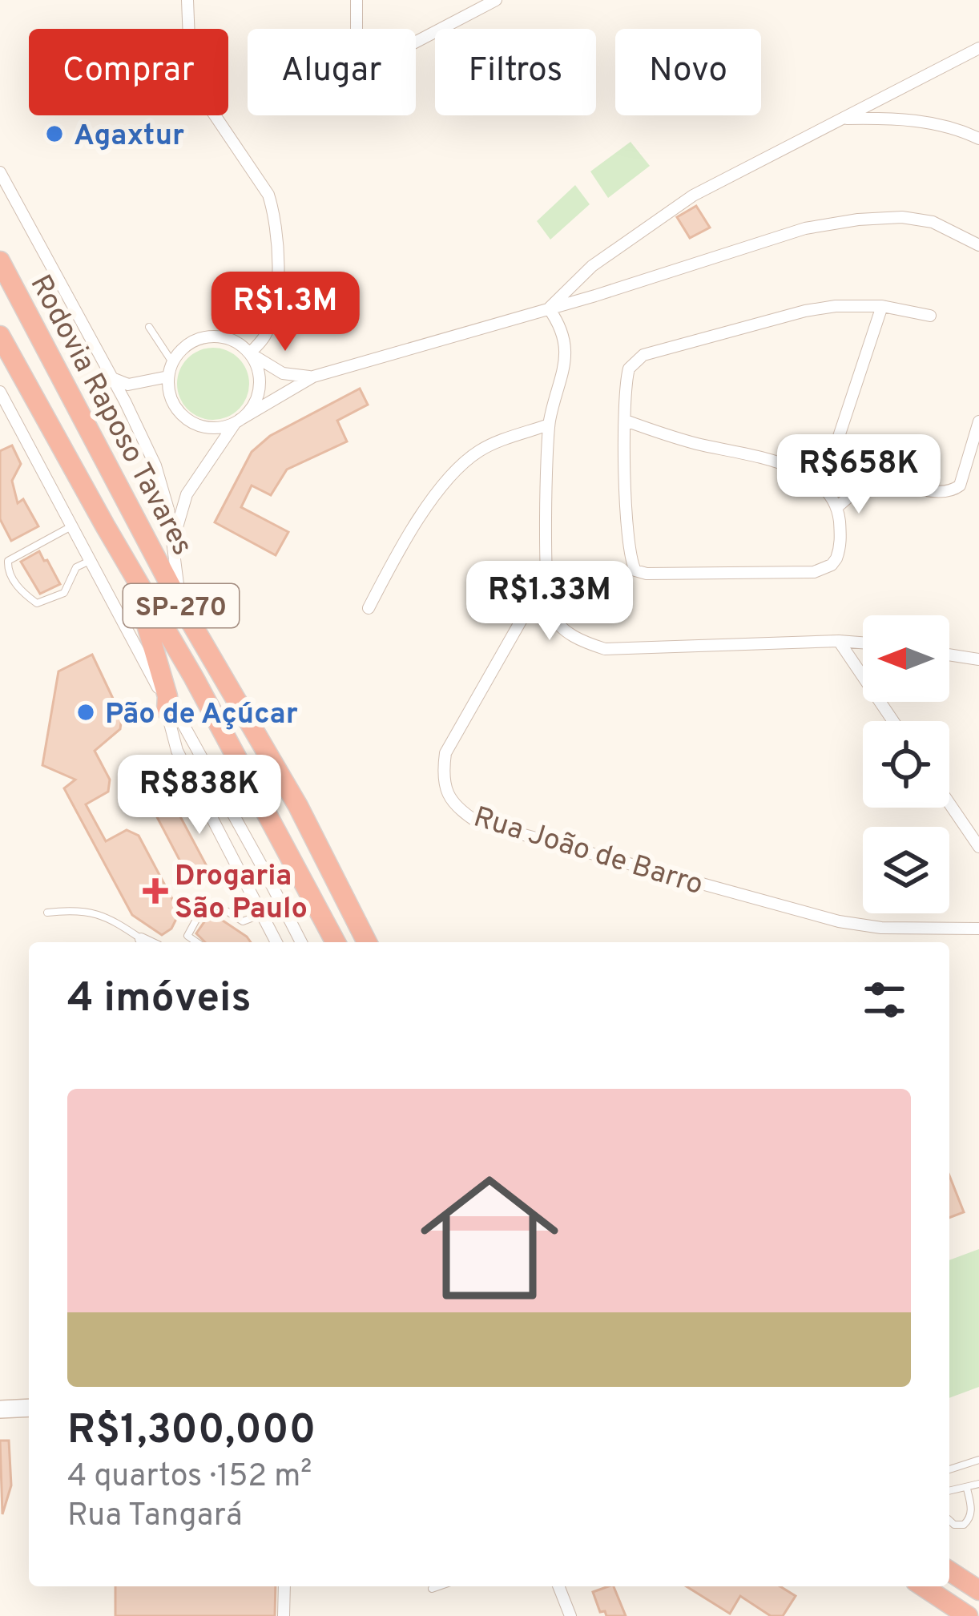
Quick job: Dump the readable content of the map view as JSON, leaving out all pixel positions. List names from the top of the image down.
{
  "streets": {
    "highway": ["Rodovia Raposo Tavares", "SP-270"],
    "street": ["Rua João de Barro"]
  },
  "places": {
    "other": ["Agaxtur", "Pão de Açúcar"],
    "health": ["Drogaria São Paulo"]
  },
  "north": "left",
  "page": {
    "chip": [
      "Comprar",
      "Alugar",
      "Filtros",
      "Novo"
    ],
    "price": [
      "R$1.3M",
      "R$658K",
      "R$1.33M",
      "R$838K"
    ],
    "heading": "4 imóveis",
    "list": [
      {
        "name": "R$1,300,000",
        "note": "4 quartos · 152 m² · Rua Tangará"
      }
    ]
  }
}
